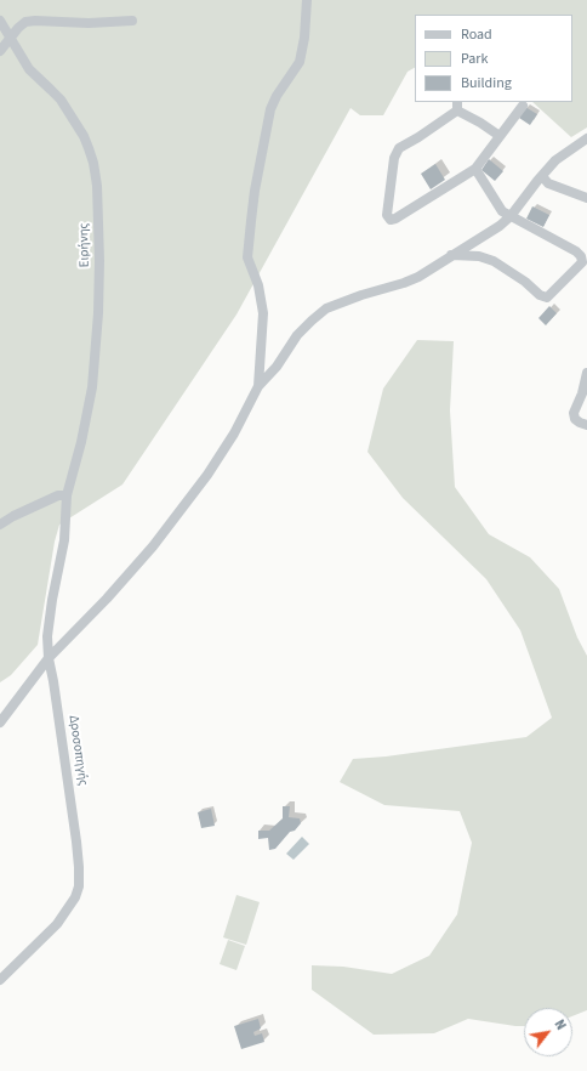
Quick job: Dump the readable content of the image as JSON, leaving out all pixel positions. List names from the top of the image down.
{
  "streets": {
    "street": ["Ειρήνης", "Δροσοπηγής"]
  },
  "crossings": [
    ["Ειρήνης", "Δροσοπηγής"]
  ],
  "legend": ["Road", "Park", "Building"],
  "north": "top right"
}
